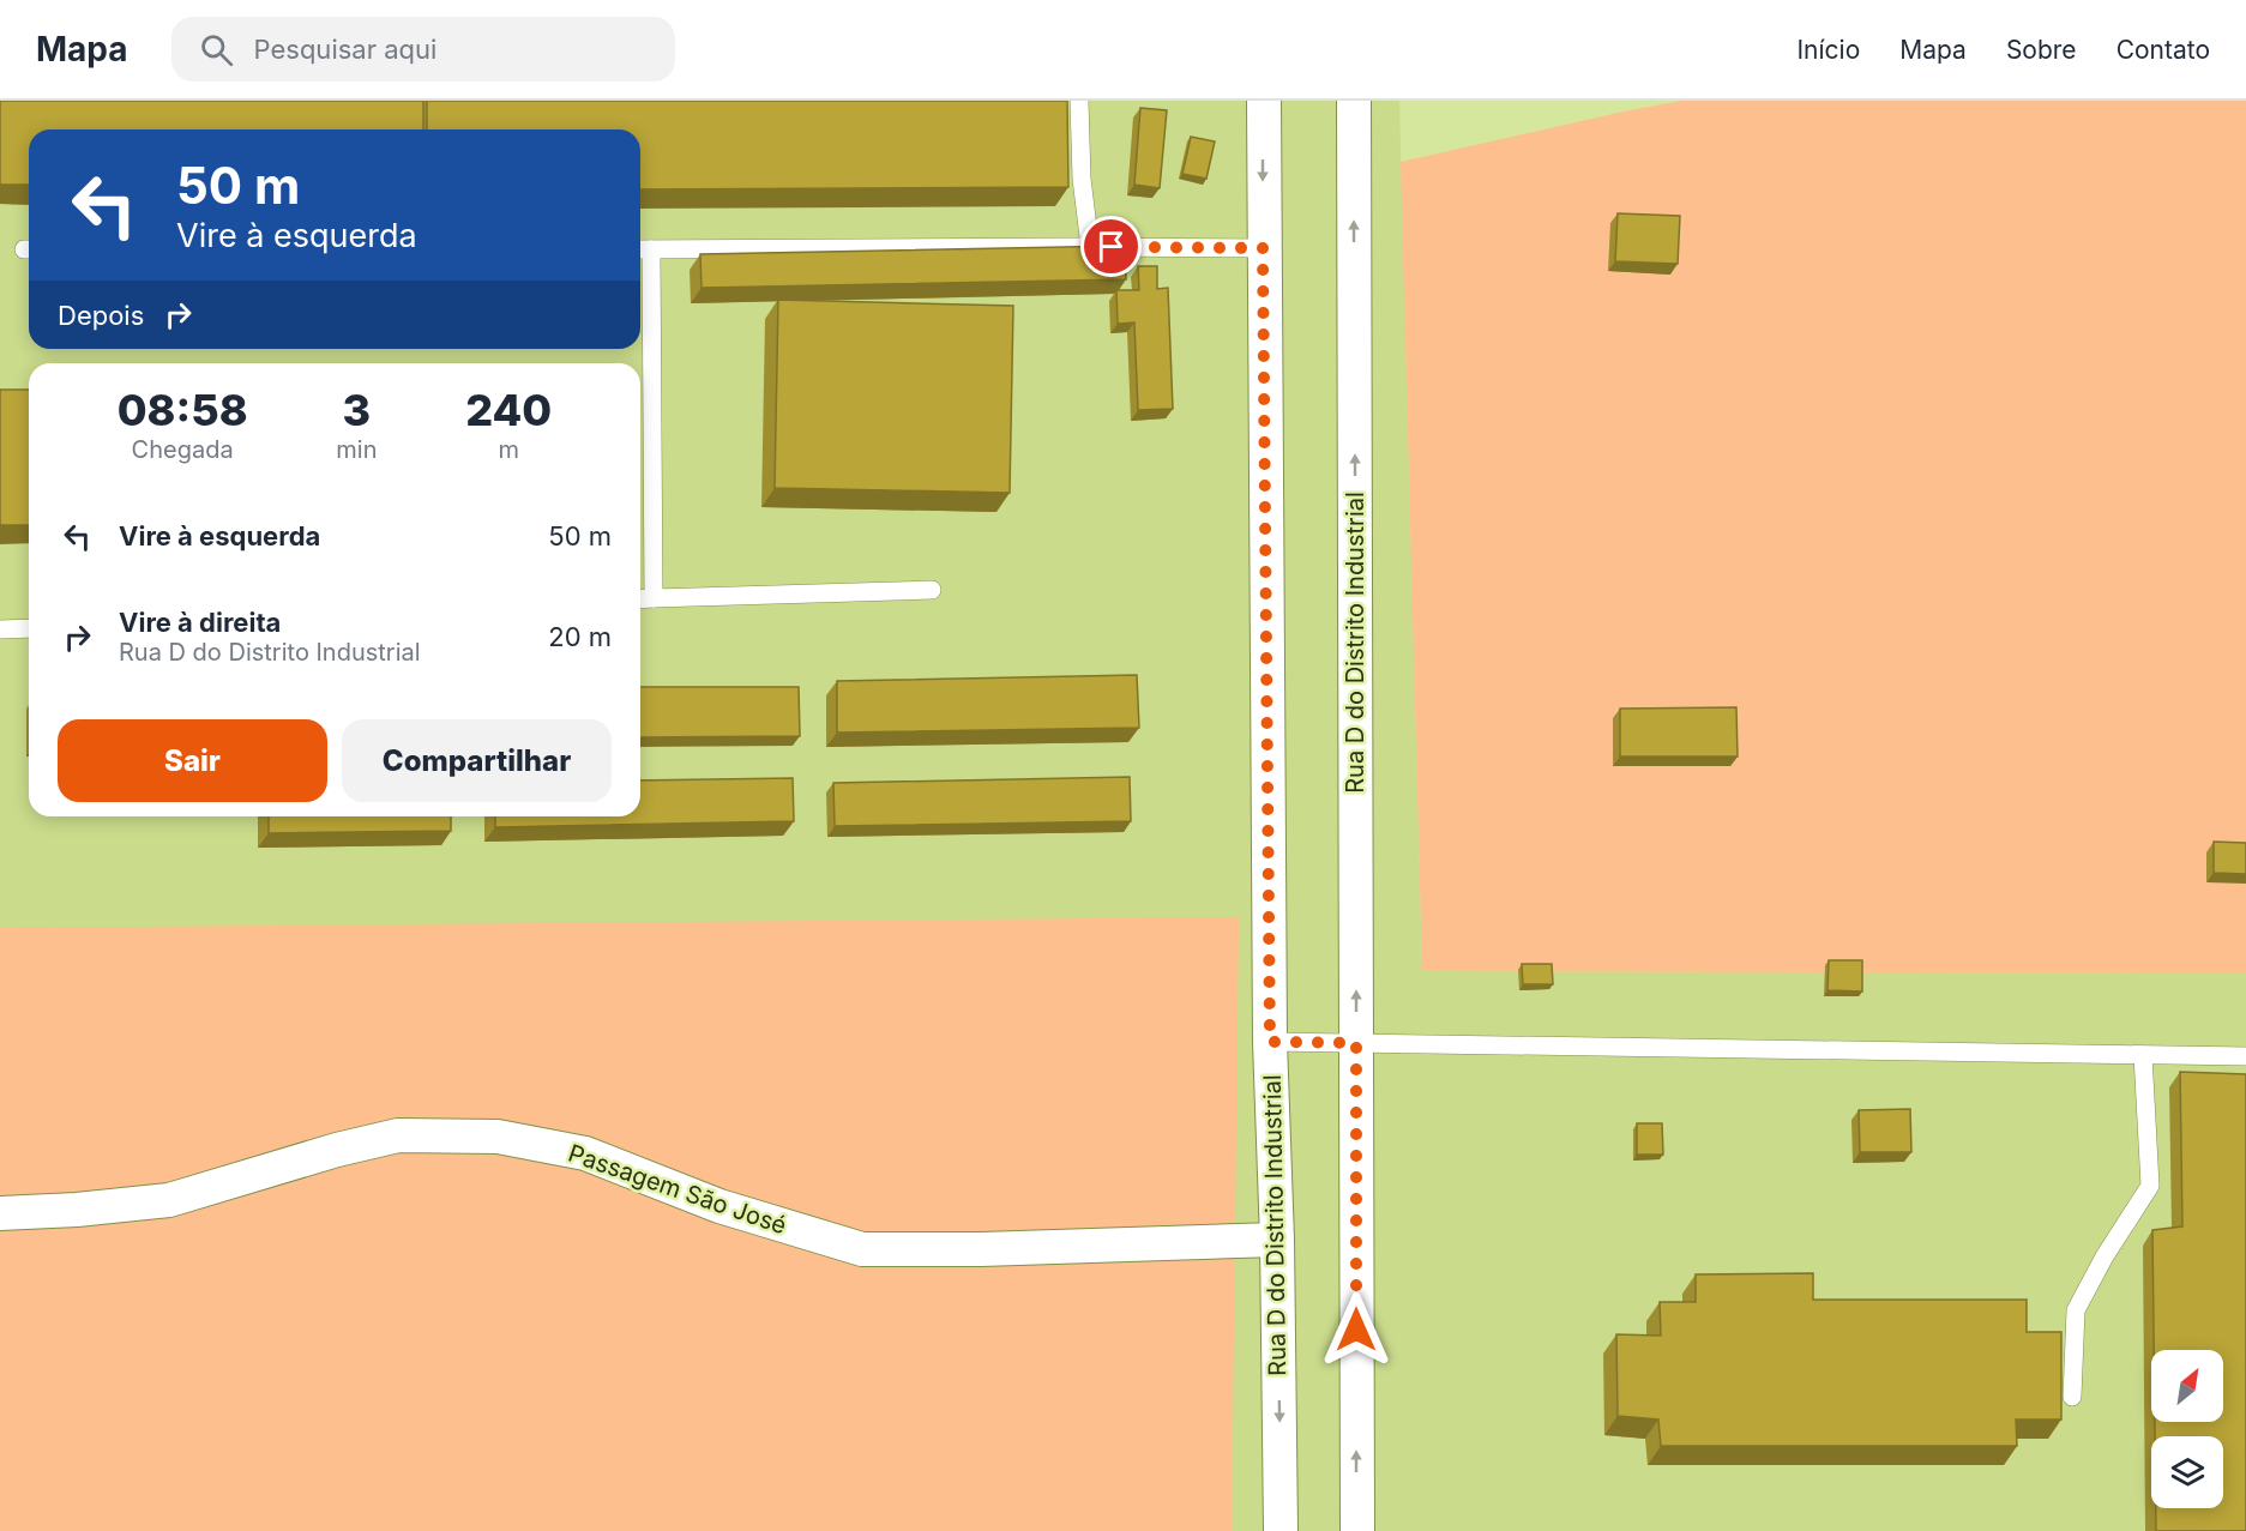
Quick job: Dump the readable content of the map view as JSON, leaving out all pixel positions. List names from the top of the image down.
{
  "streets": {
    "street": ["Rua D do Distrito Industrial", "Passagem São José"]
  },
  "crossings": [
    ["Rua D do Distrito Industrial", "Passagem São José"]
  ],
  "north": "top right",
  "page": {
    "header": "Mapa",
    "search": "Pesquisar aqui",
    "nav": [
      "Início",
      "Mapa",
      "Sobre",
      "Contato"
    ],
    "turn": ["50 m", "Vire à esquerda"],
    "then": "Depois",
    "eta": [
      "08:58",
      "Chegada",
      "3",
      "min",
      "240",
      "m"
    ],
    "list": [
      {
        "name": "Vire à esquerda",
        "value": "50 m"
      },
      {
        "name": "Vire à direita",
        "note": "Rua D do Distrito Industrial",
        "value": "20 m"
      }
    ],
    "buttons": ["Sair", "Compartilhar"]
  }
}
